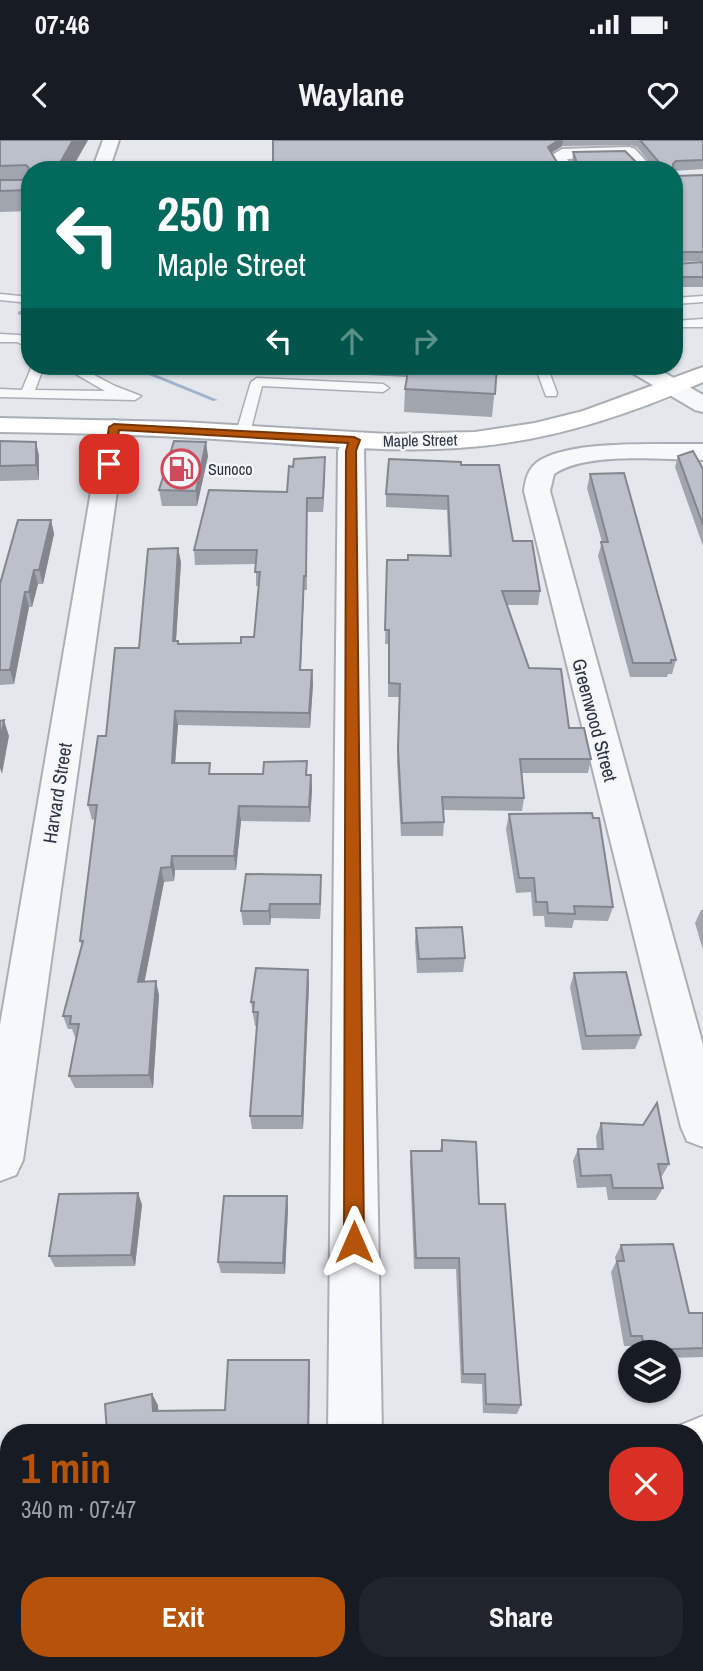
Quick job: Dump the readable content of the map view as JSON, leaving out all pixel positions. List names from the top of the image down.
{
  "streets": {
    "main road": ["Maple Street"],
    "street": ["Greenwood Street", "Harvard Street"]
  },
  "crossings": [
    ["Maple Street", "Harvard Street"]
  ],
  "places": {
    "fuel station": ["Sunoco"]
  },
  "page": {
    "status": "07:46",
    "header": "Waylane",
    "turn": ["250 m", "Maple Street"],
    "heading": ["1 min", "340 m · 07:47"],
    "buttons": ["Exit", "Share"]
  }
}
